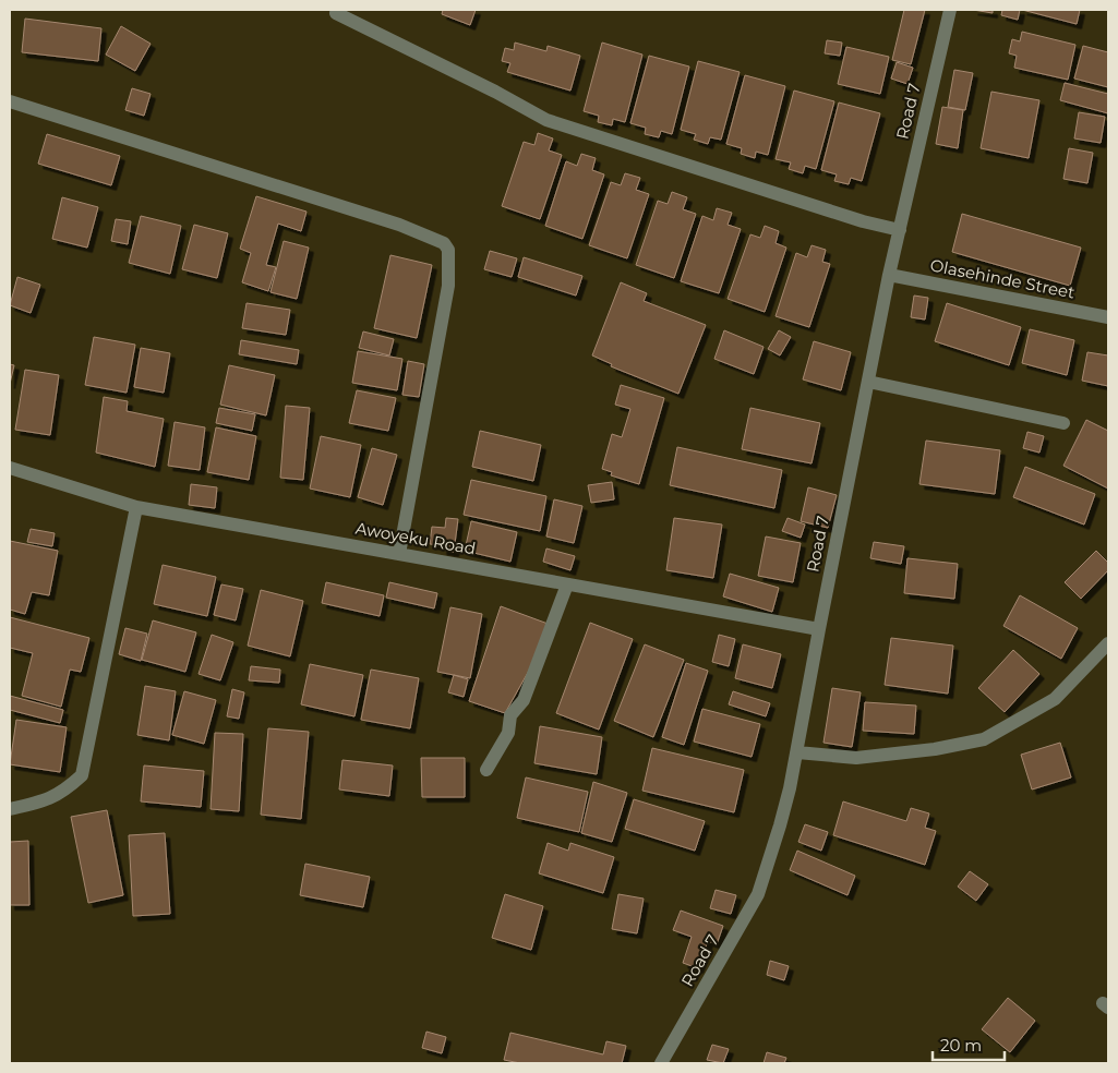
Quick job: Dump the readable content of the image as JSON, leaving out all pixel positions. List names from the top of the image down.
{
  "streets": {
    "street": ["Road 7", "Olasehinde Street", "Awoyeku Road"]
  },
  "crossings": [
    ["Road 7", "Olasehinde Street"],
    ["Road 7", "Awoyeku Road"]
  ],
  "scale_bar": "20 m"
}
